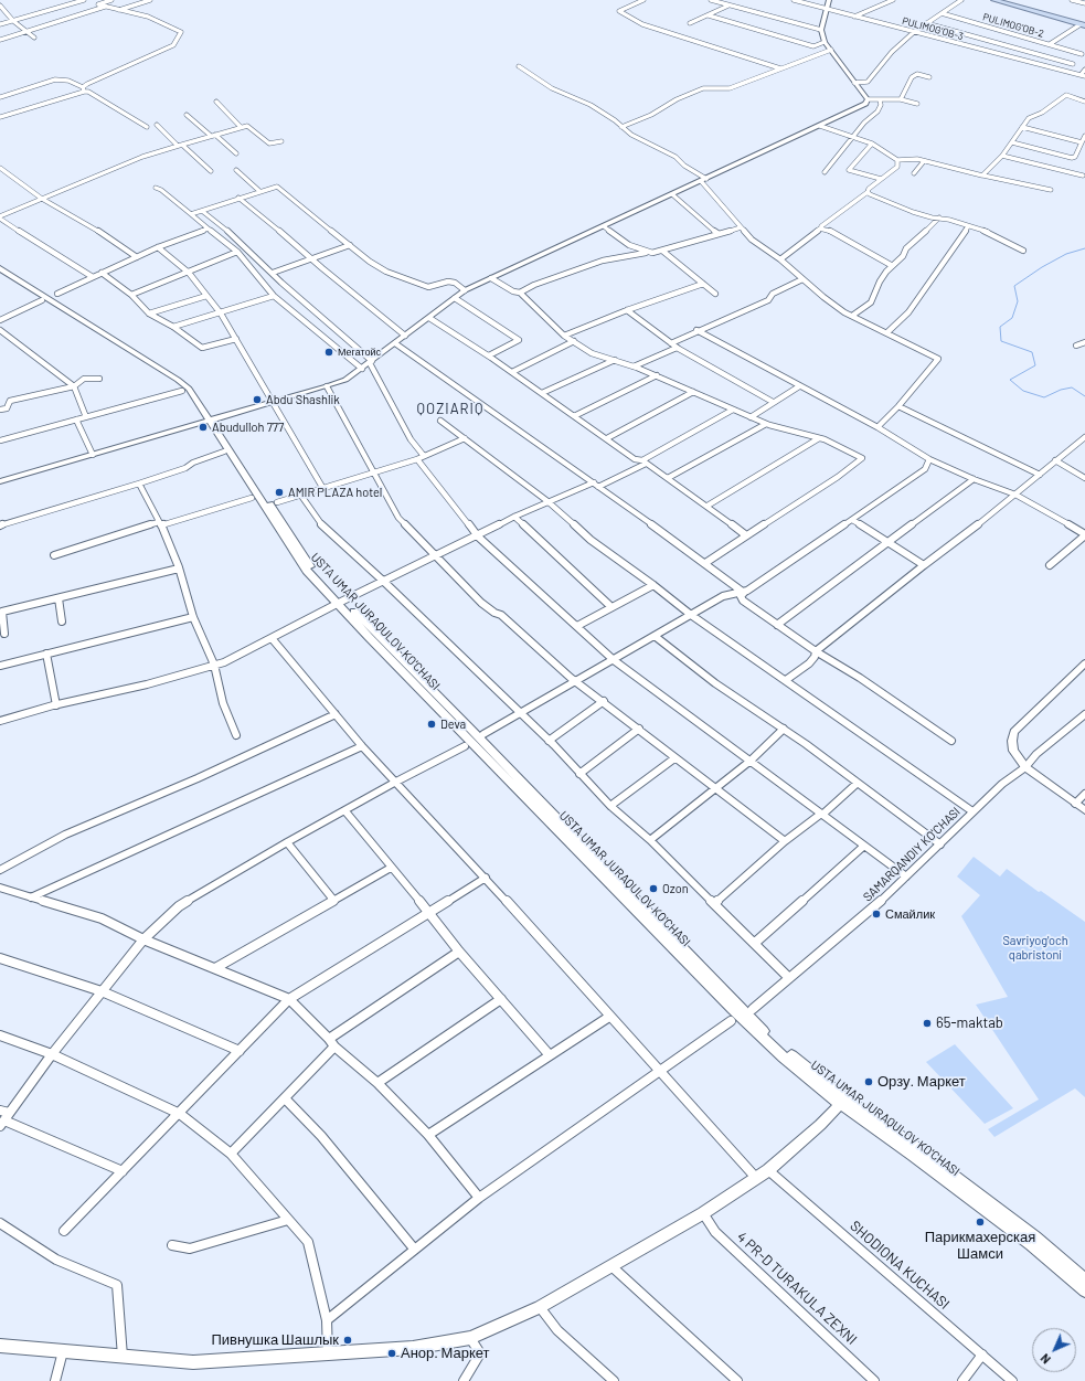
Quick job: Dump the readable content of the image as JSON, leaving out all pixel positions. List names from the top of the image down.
{
  "streets": {
    "main road": ["USTA UMAR JURAQULOV KO'CHASI"],
    "street": [
      "PULIMOG’OB-2",
      "PULIMOG’OB-3",
      "SAMARQANDIY KO'CHASI",
      "SHODIONA KUCHASI",
      "4 PR-D TURAKULA ZEXNI"
    ]
  },
  "districts": ["QOZIARIQ"],
  "parks": ["Savriyog'och qabristoni"],
  "places": [
    "Мегатойс",
    "Abdu Shashlik",
    "Abudulloh 777",
    "AMIR PLAZA hotel",
    "Deva",
    "Ozon",
    "Смайлик",
    "65-maktab",
    "Орзу. Маркет",
    "Парикмахерская Шамси",
    "Пивнушка Шашлык",
    "Анор. Маркет"
  ],
  "north": "bottom left"
}
